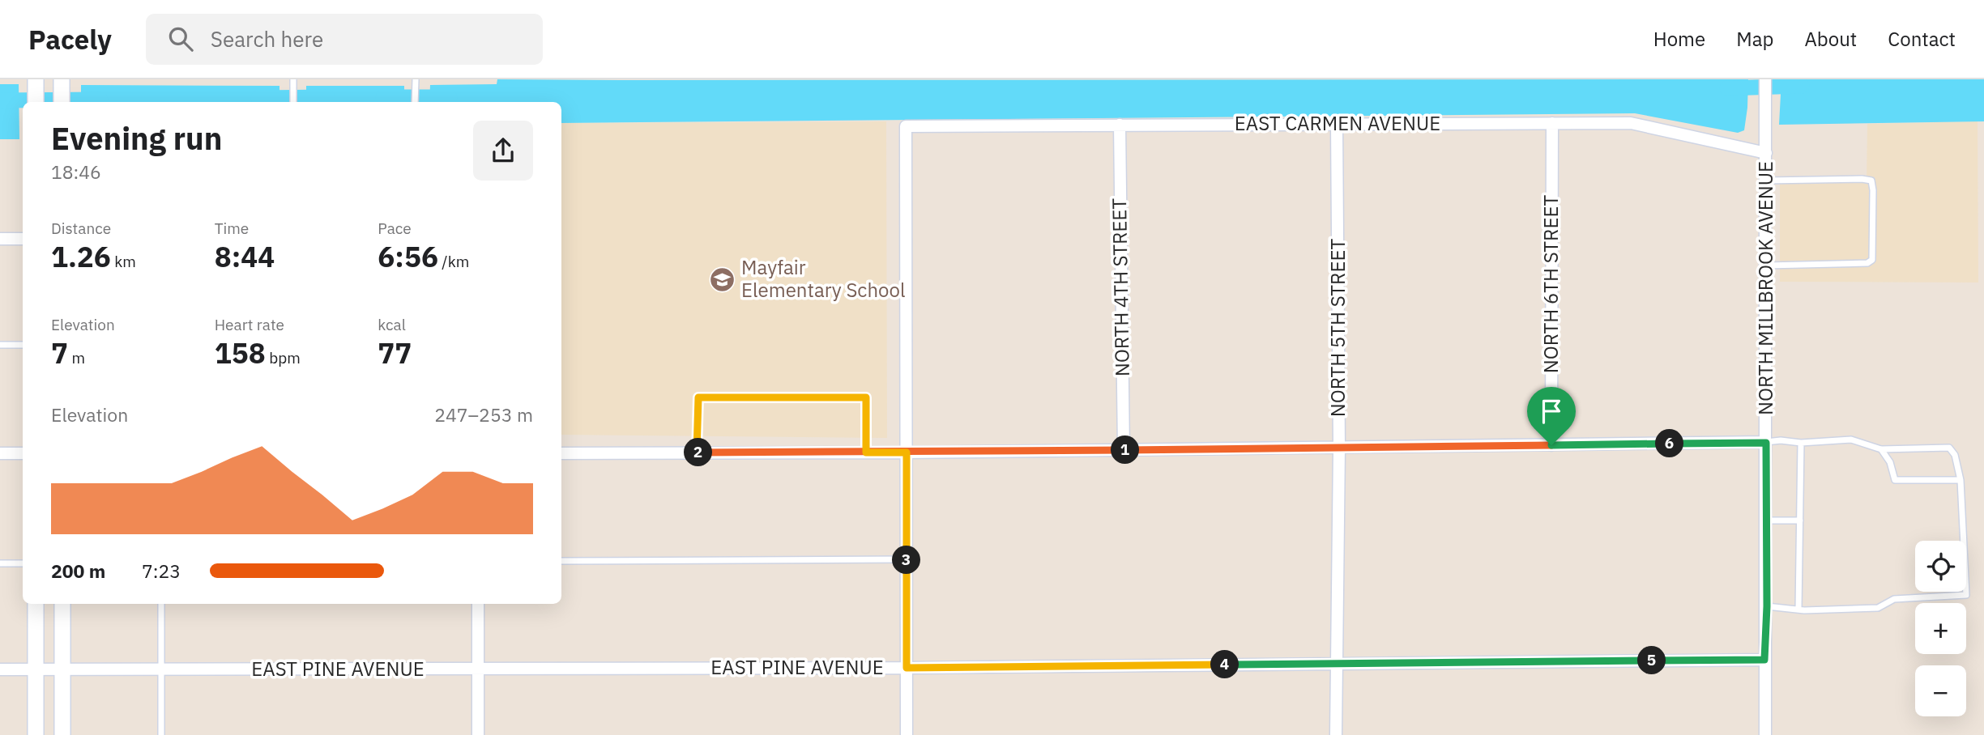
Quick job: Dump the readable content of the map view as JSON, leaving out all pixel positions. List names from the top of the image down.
{
  "streets": {
    "street": [
      "EAST CARMEN AVENUE",
      "NORTH 6TH STREET",
      "NORTH 4TH STREET",
      "NORTH MILLBROOK AVENUE",
      "NORTH 5TH STREET",
      "EAST PINE AVENUE"
    ]
  },
  "crossings": [
    ["EAST CARMEN AVENUE", "NORTH 6TH STREET"],
    ["EAST CARMEN AVENUE", "NORTH 4TH STREET"],
    ["EAST CARMEN AVENUE", "NORTH MILLBROOK AVENUE"],
    ["EAST CARMEN AVENUE", "NORTH 5TH STREET"],
    ["NORTH MILLBROOK AVENUE", "EAST PINE AVENUE"],
    ["NORTH 5TH STREET", "EAST PINE AVENUE"]
  ],
  "places": {
    "school or university": ["Mayfair Elementary School"]
  },
  "page": {
    "header": "Pacely",
    "search": "Search here",
    "nav": [
      "Home",
      "Map",
      "About",
      "Contact"
    ],
    "heading": ["Evening run", "18:46"],
    "stats": [
      ["Distance", "1.26 km"],
      ["Time", "8:44"],
      ["Pace", "6:56 /km"],
      ["Elevation", "7 m"],
      ["Heart rate", "158 bpm"],
      ["kcal", "77"]
    ],
    "chart": ["Elevation", "247–253 m"],
    "pins": [
      "6",
      "1",
      "2",
      "3",
      "5",
      "4"
    ],
    "map_buttons": ["+", "−"],
    "list": [
      {
        "name": "200 m",
        "note": "7:23"
      }
    ]
  }
}
